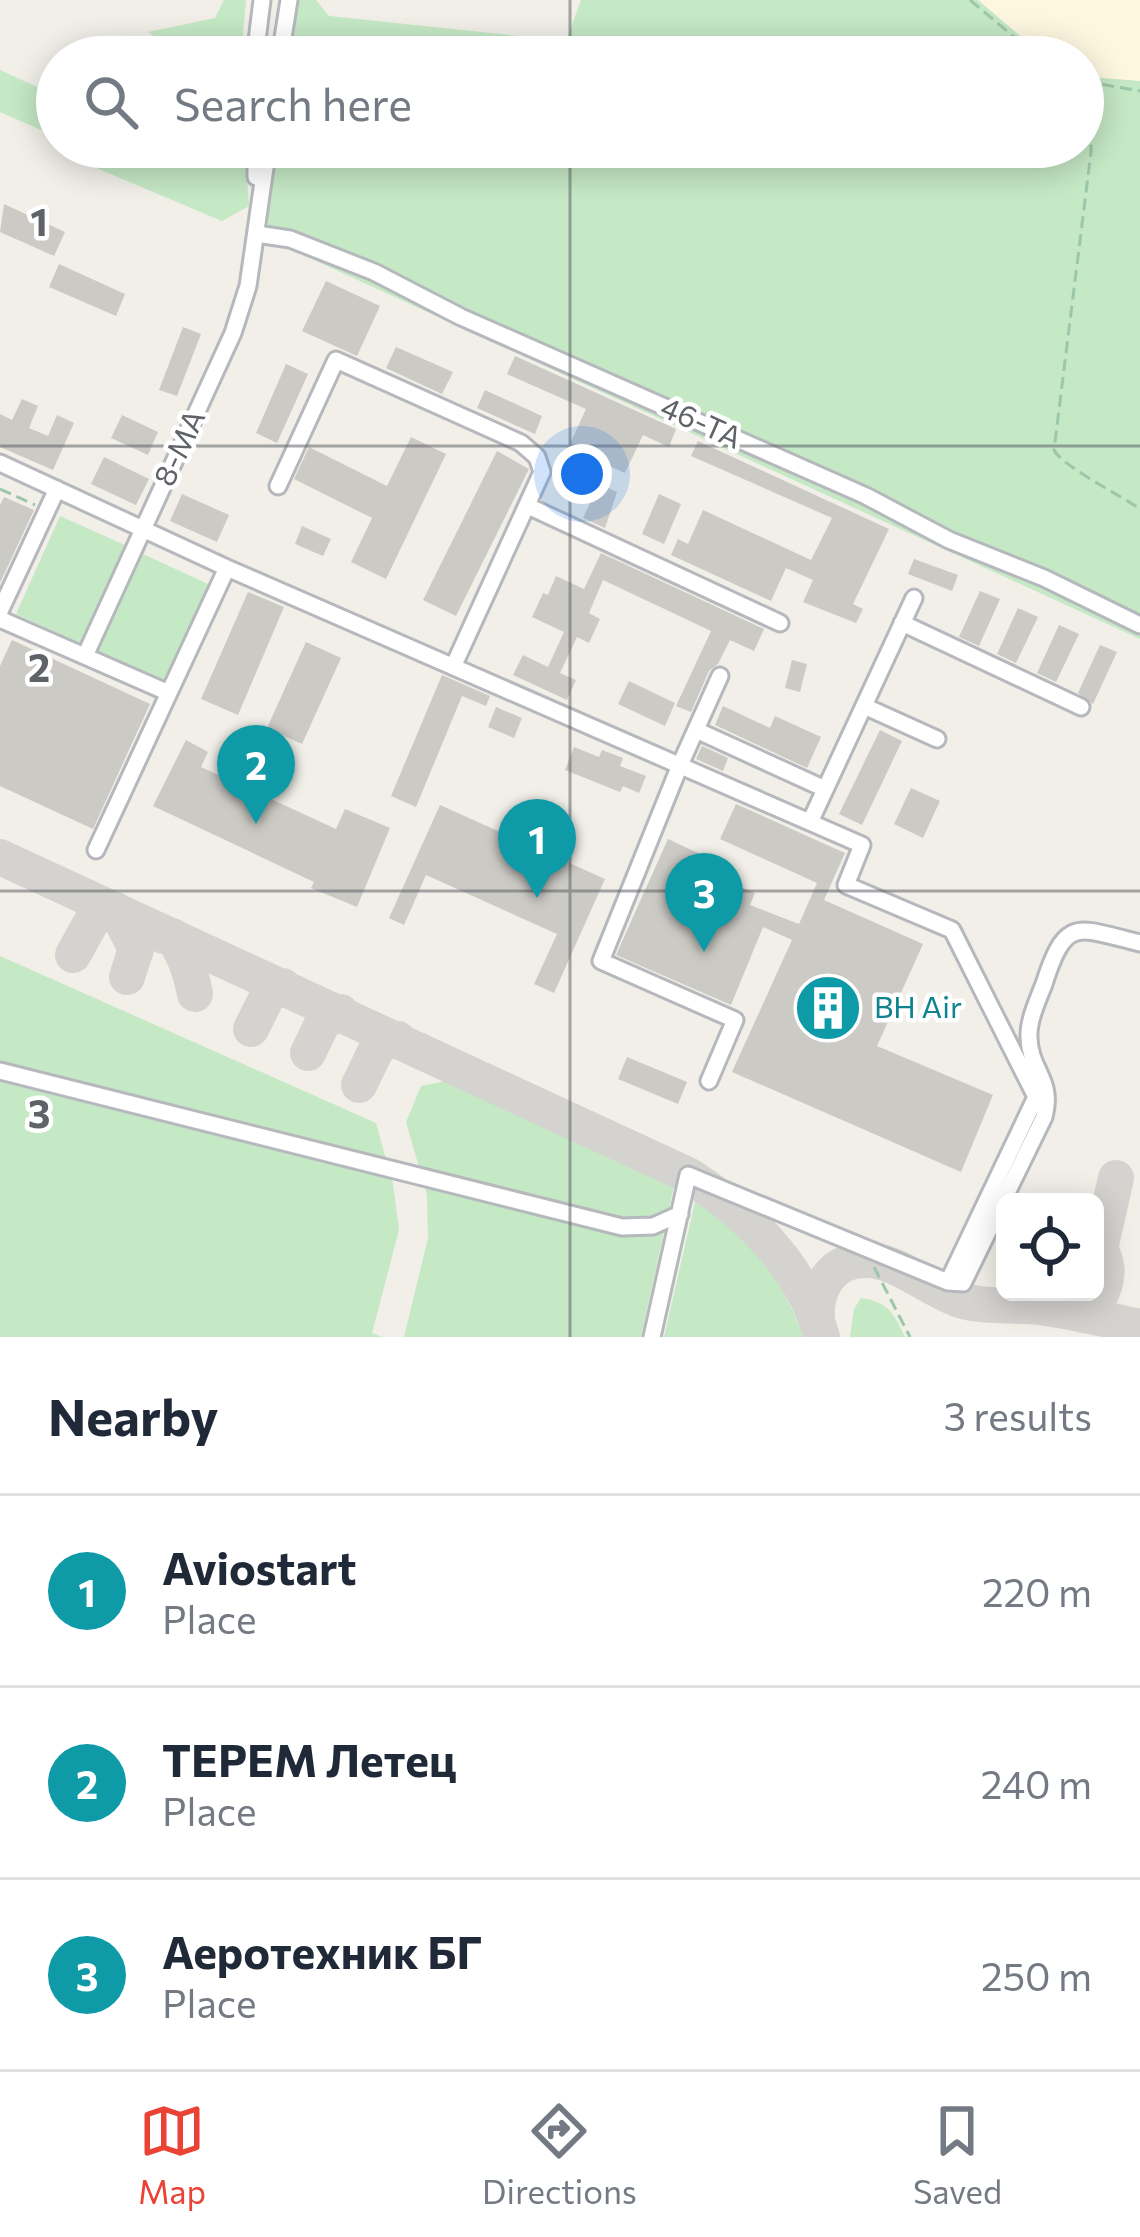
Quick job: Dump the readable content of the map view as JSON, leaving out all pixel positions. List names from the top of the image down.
{
  "streets": {
    "street": ["46-ТА", "8-МА"]
  },
  "crossings": [
    ["46-ТА", "8-МА"]
  ],
  "places": {
    "building": ["BH Air"]
  },
  "page": {
    "search": "Search here",
    "pins": ["2", "1", "3"],
    "heading": ["Nearby", "3 results"],
    "list": [
      {
        "mark": "1",
        "name": "Aviostart",
        "note": "Place",
        "value": "220 m"
      },
      {
        "mark": "2",
        "name": "ТЕРЕМ Летец",
        "note": "Place",
        "value": "240 m"
      },
      {
        "mark": "3",
        "name": "Аеротехник БГ",
        "note": "Place",
        "value": "250 m"
      }
    ],
    "nav": ["Map", "Directions", "Saved"]
  },
  "grid": {
    "rows": ["1", "2", "3"]
  }
}
